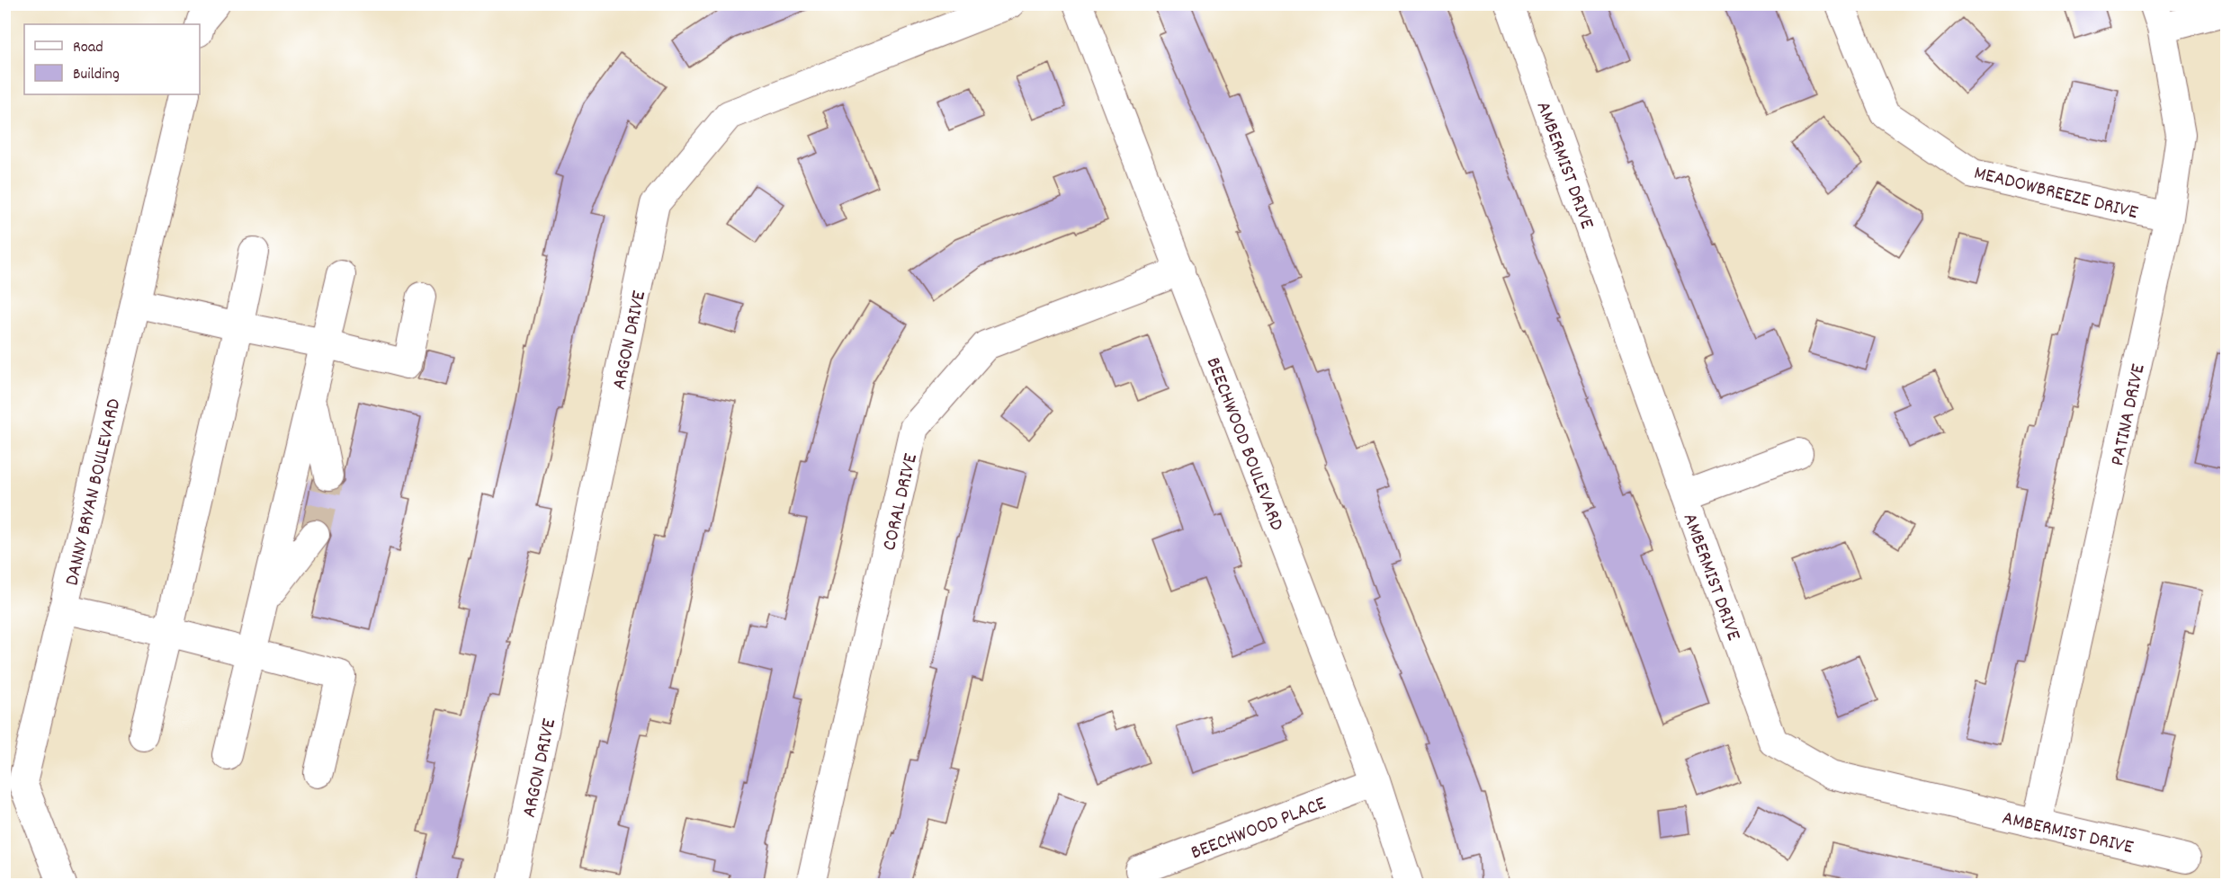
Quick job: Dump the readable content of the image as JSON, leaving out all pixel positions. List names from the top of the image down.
{
  "streets": {
    "street": [
      "AMBERMIST DRIVE",
      "MEADOWBREEZE DRIVE",
      "ARGON DRIVE",
      "PATINA DRIVE",
      "BEECHWOOD BOULEVARD",
      "DANNY BRYAN BOULEVARD",
      "CORAL DRIVE",
      "BEECHWOOD PLACE"
    ]
  },
  "crossings": [
    ["AMBERMIST DRIVE", "PATINA DRIVE"],
    ["MEADOWBREEZE DRIVE", "PATINA DRIVE"],
    ["BEECHWOOD BOULEVARD", "CORAL DRIVE"],
    ["BEECHWOOD BOULEVARD", "BEECHWOOD PLACE"]
  ],
  "legend": ["Road", "Building"]
}
